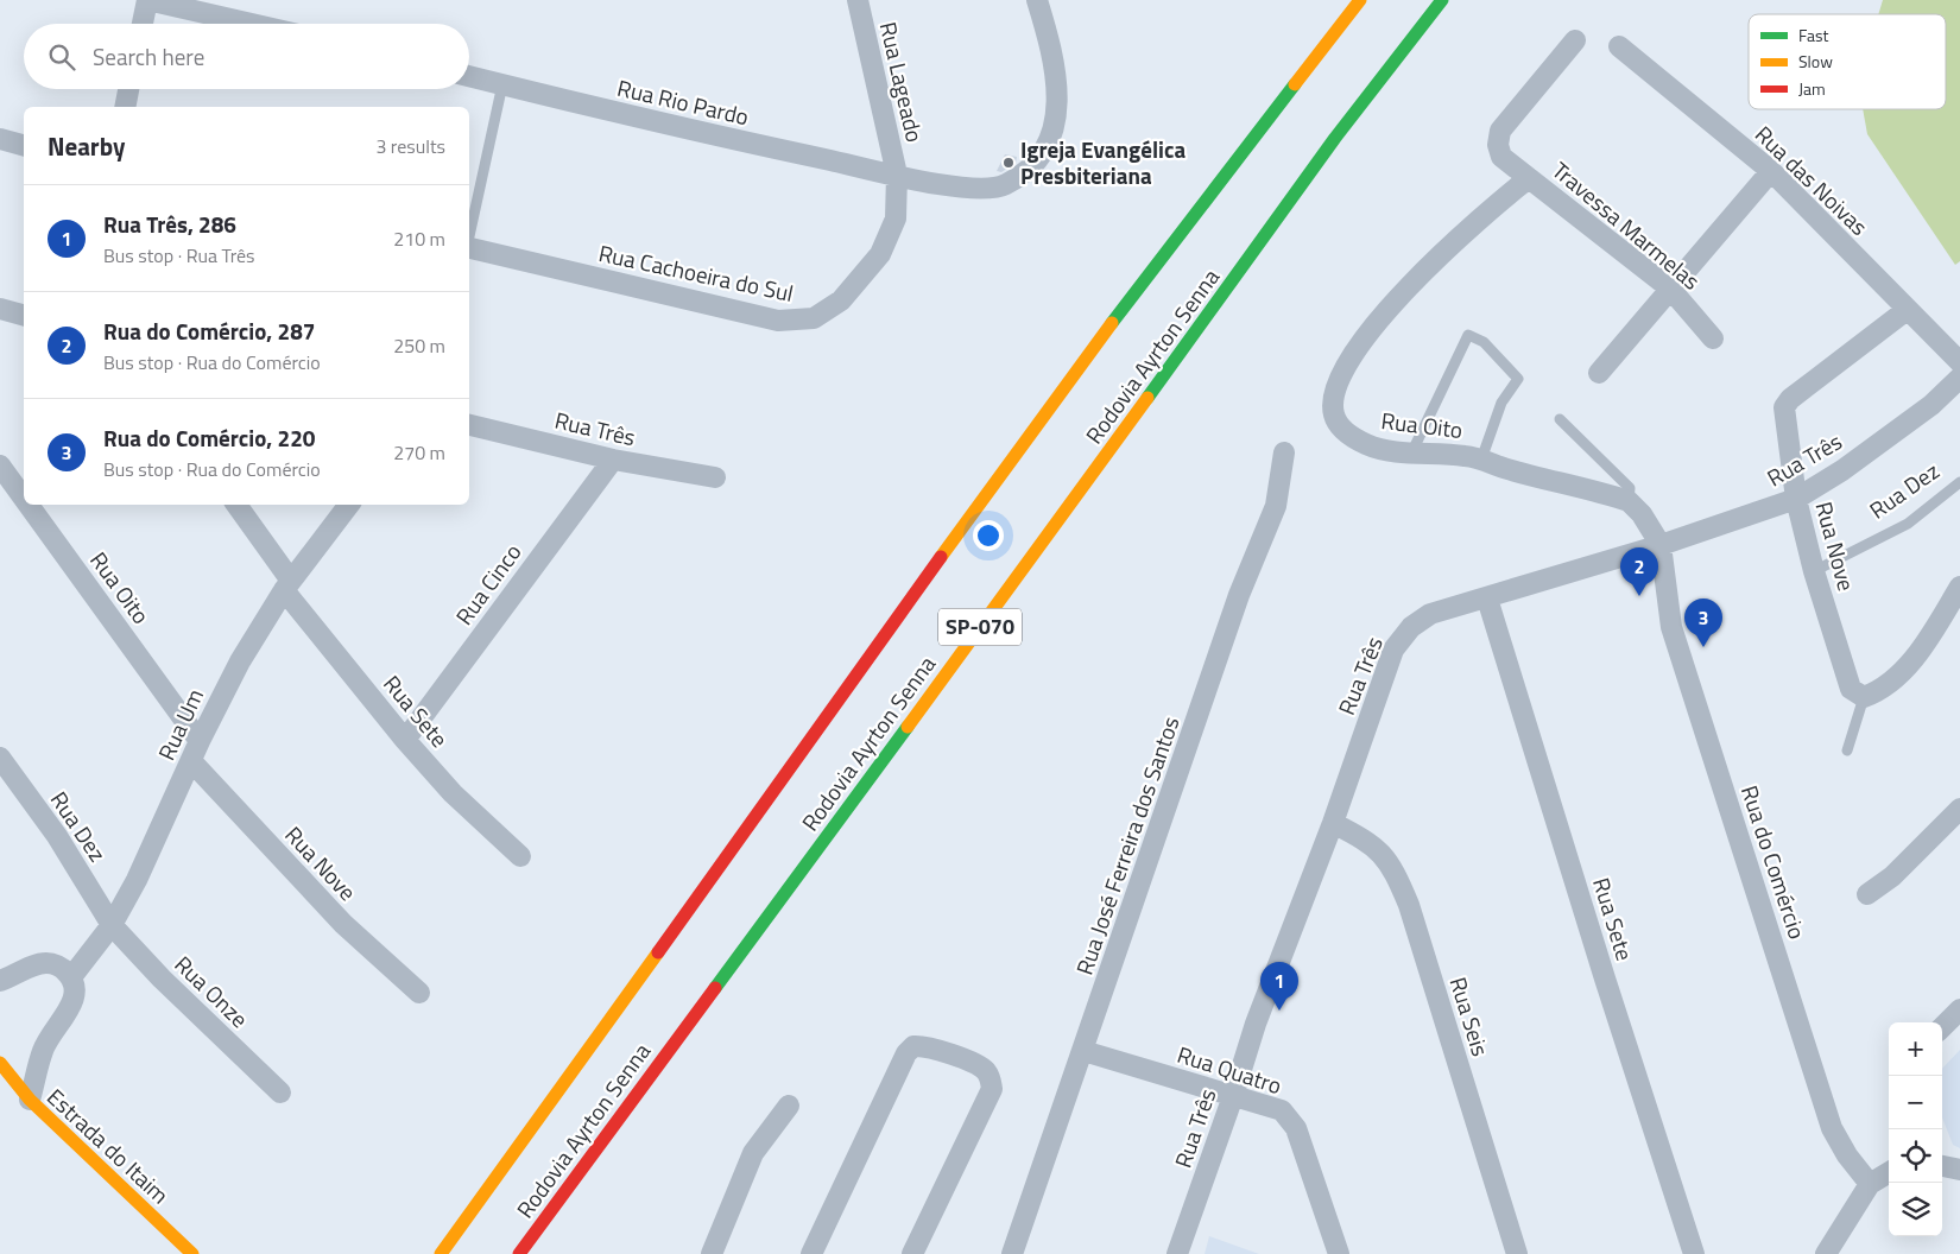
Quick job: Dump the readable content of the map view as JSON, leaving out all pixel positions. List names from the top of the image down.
{
  "streets": {
    "main road": ["Rodovia Ayrton Senna", "SP-070", "Estrada do Itaim"],
    "street": [
      "Rua Lageado",
      "Rua Rio Pardo",
      "Rua das Noivas",
      "Travessa Marmelas",
      "Rua Cachoeira do Sul",
      "Rua Oito",
      "Rua Três",
      "Rua Dez",
      "Rua Nove",
      "Rua Cinco",
      "Rua Sete",
      "Rua Um",
      "Rua José Ferreira dos Santos",
      "Rua do Comércio",
      "Rua Onze",
      "Rua Seis",
      "Rua Quatro"
    ]
  },
  "crossings": [
    ["Rua Lageado", "Rua Rio Pardo"],
    ["Rua Lageado", "Rua Cachoeira do Sul"],
    ["Rua Rio Pardo", "Rua Cachoeira do Sul"],
    ["Rua das Noivas", "Rua Nove"],
    ["Travessa Marmelas", "Rua Oito"],
    ["Rua Oito", "Rua Nove"],
    ["Rua Oito", "Rua Um"],
    ["Rua Três", "Rua Nove"],
    ["Rua Três", "Rua Cinco"],
    ["Rua Três", "Rua Sete"],
    ["Rua Três", "Rua do Comércio"],
    ["Rua Três", "Rua Seis"],
    ["Rua Três", "Rua Quatro"],
    ["Rua Dez", "Rua Nove"],
    ["Rua Dez", "Rua Um"],
    ["Rua Dez", "Rua Onze"],
    ["Rua Nove", "Rua Um"],
    ["Rua Cinco", "Rua Sete"],
    ["Rua Sete", "Rua Um"],
    ["Rua Um", "Rua Onze"],
    ["Rua José Ferreira dos Santos", "Rua Quatro"]
  ],
  "places": ["Igreja Evangélica Presbiteriana"],
  "legend": ["Fast", "Slow", "Jam"],
  "page": {
    "search": "Search here",
    "heading": ["Nearby", "3 results"],
    "list": [
      {
        "mark": "1",
        "name": "Rua Três, 286",
        "note": "Bus stop · Rua Três",
        "value": "210 m"
      },
      {
        "mark": "2",
        "name": "Rua do Comércio, 287",
        "note": "Bus stop · Rua do Comércio",
        "value": "250 m"
      },
      {
        "mark": "3",
        "name": "Rua do Comércio, 220",
        "note": "Bus stop · Rua do Comércio",
        "value": "270 m"
      }
    ],
    "pins": ["2", "3", "1"],
    "map_buttons": ["+", "−"]
  }
}
